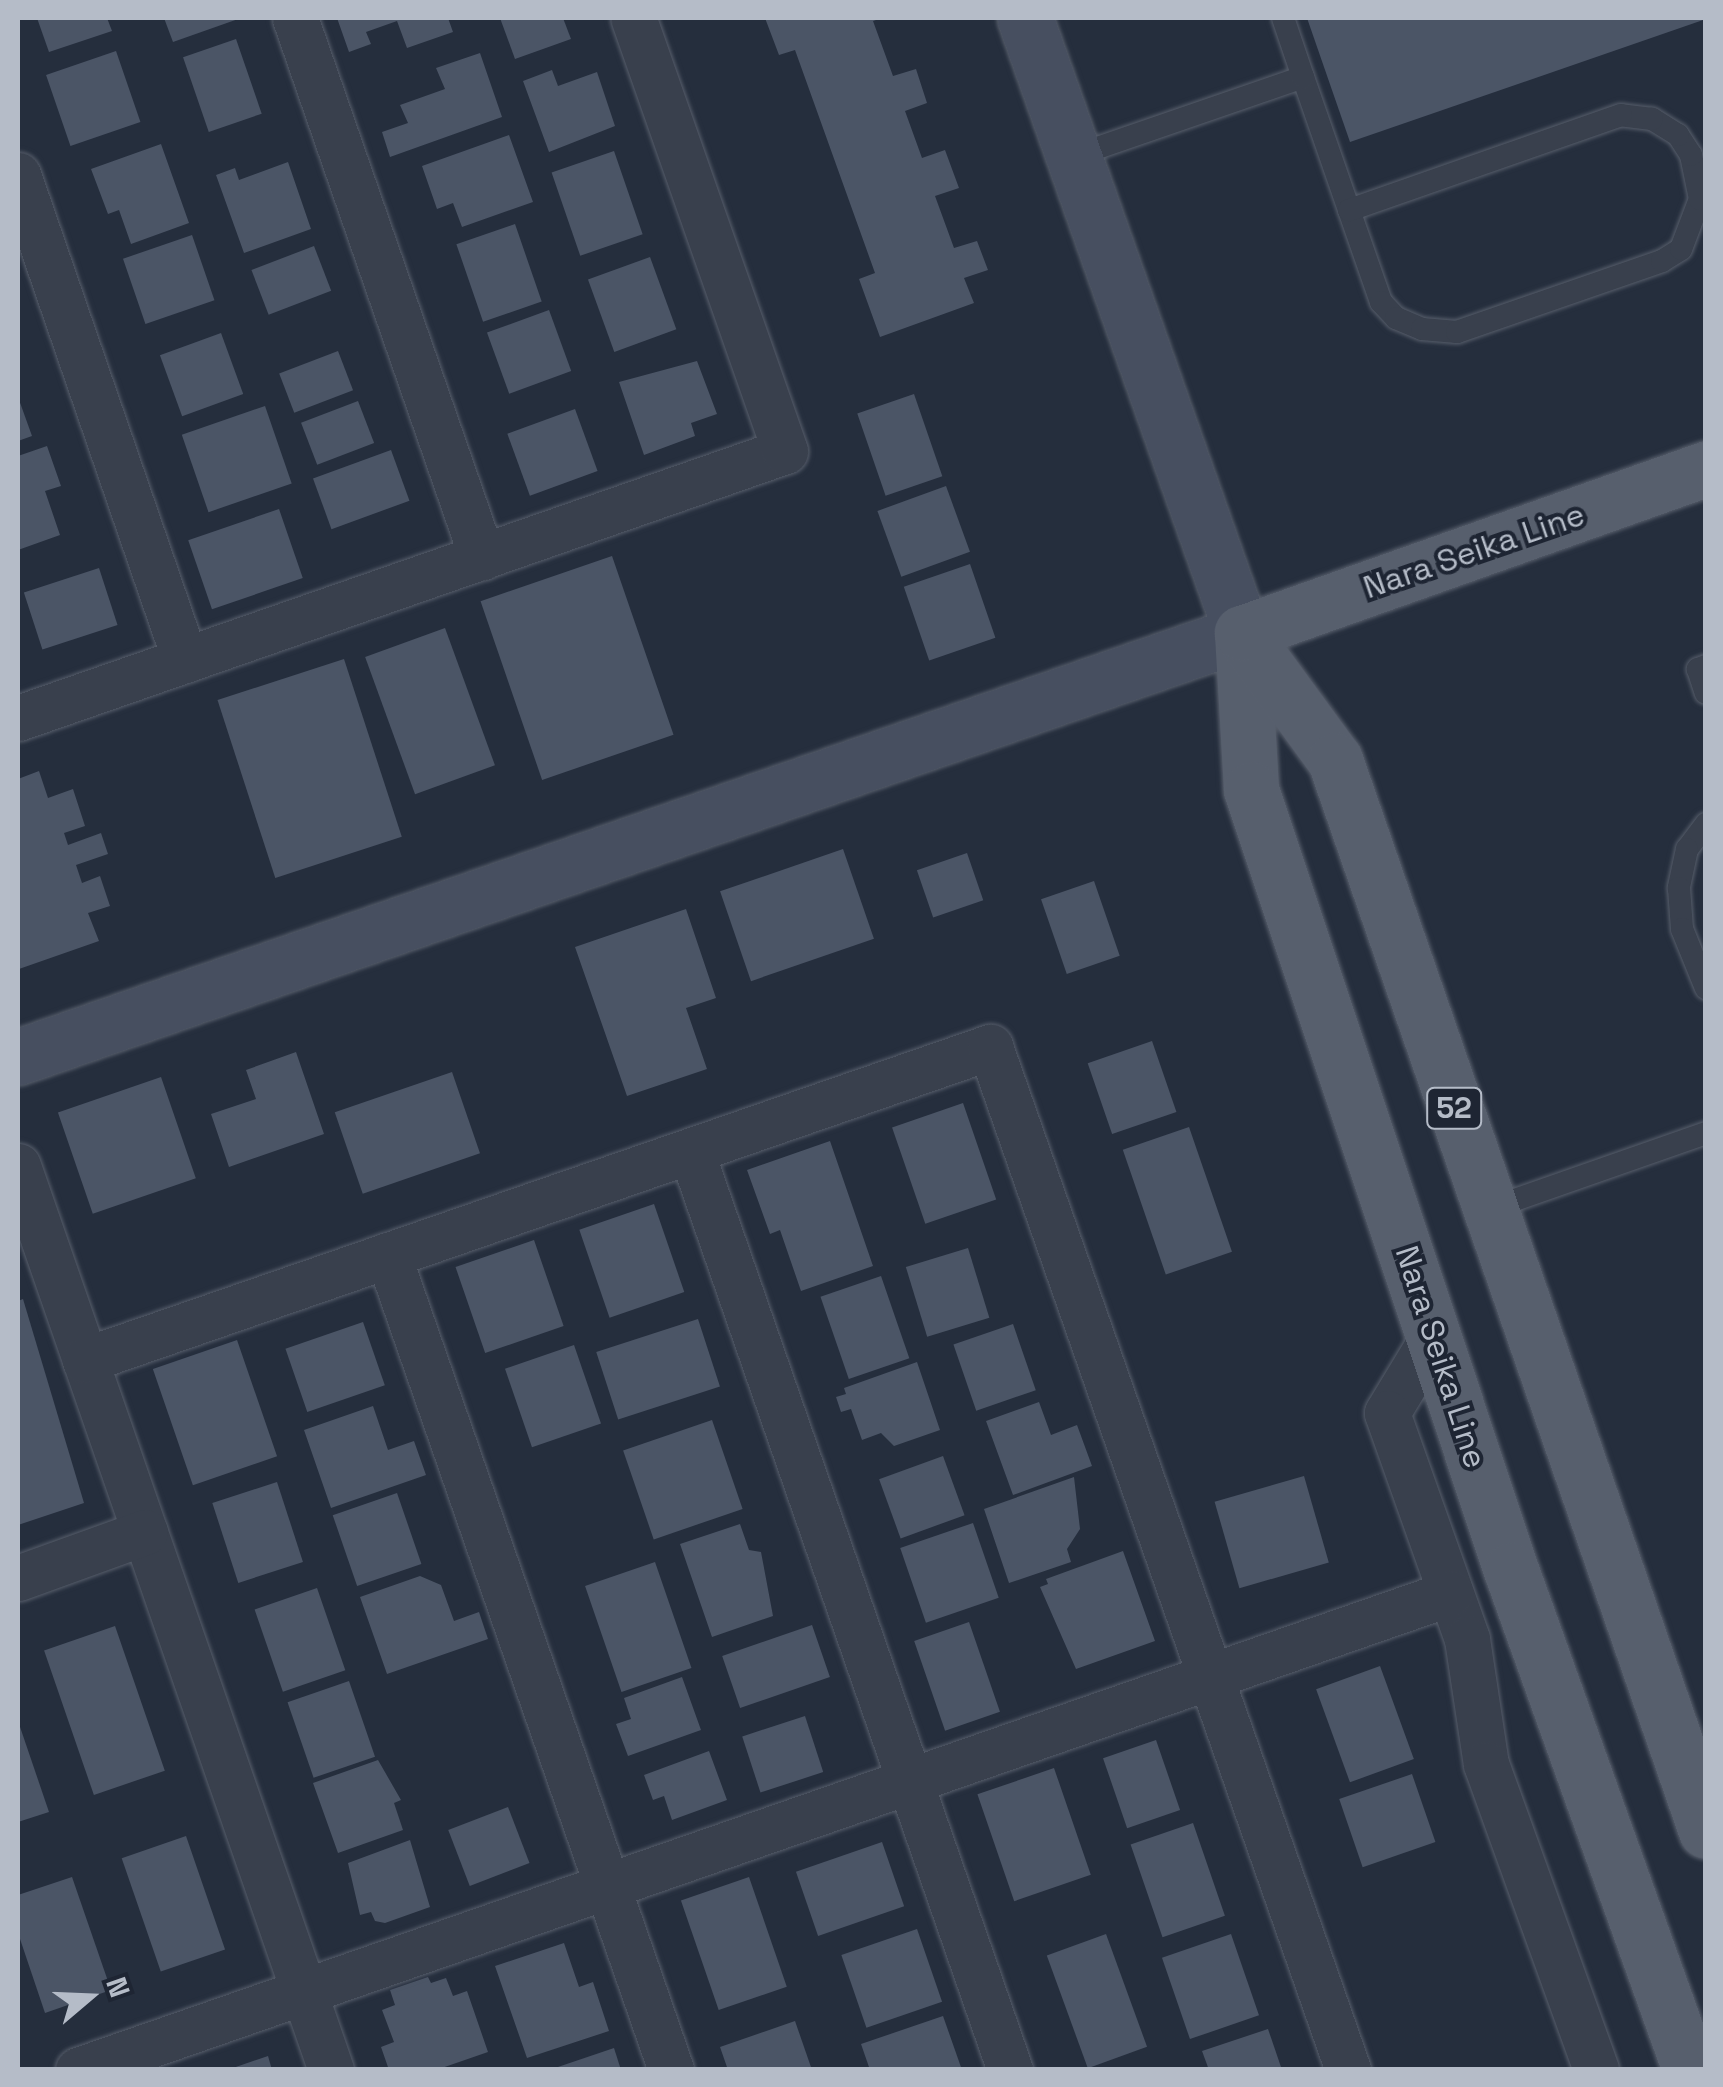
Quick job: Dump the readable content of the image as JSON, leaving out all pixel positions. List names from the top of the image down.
{
  "streets": {
    "main road": ["Nara Seika Line", "52"]
  },
  "crossings": [
    ["Nara Seika Line", "52"]
  ],
  "north": "right"
}
